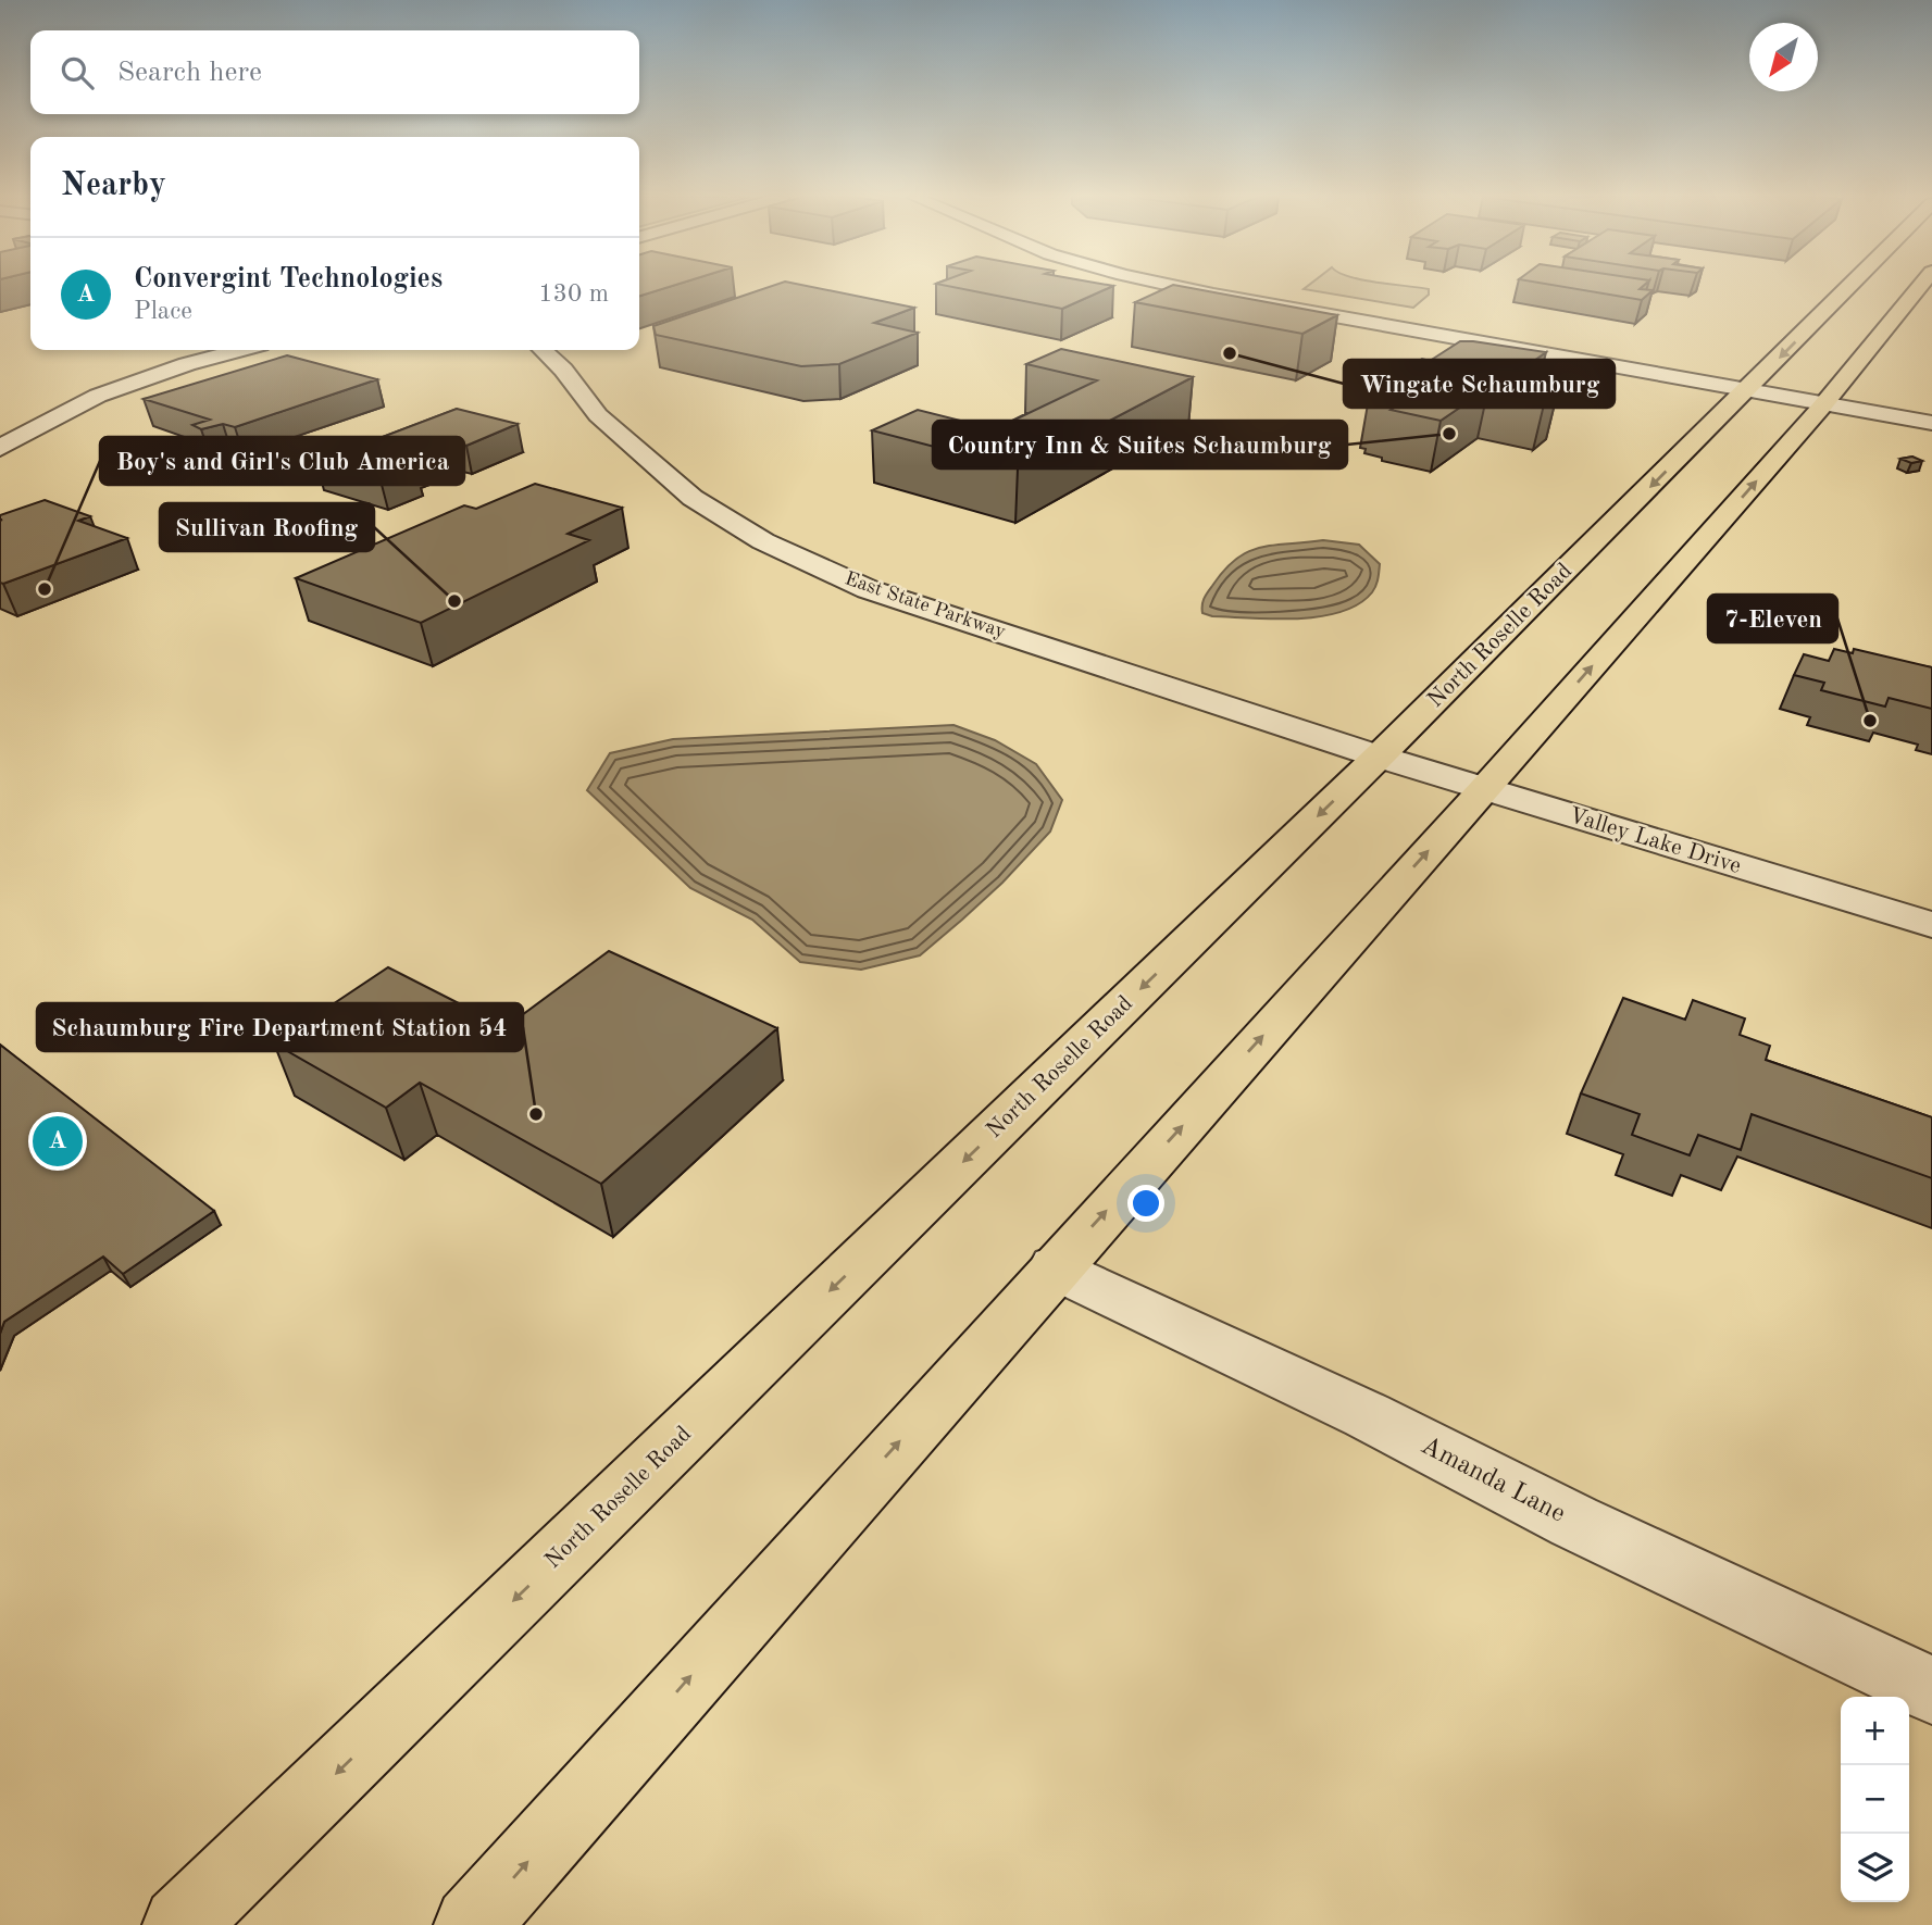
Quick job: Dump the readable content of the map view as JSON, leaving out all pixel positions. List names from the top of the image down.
{
  "streets": {
    "main road": ["North Roselle Road"],
    "street": ["East State Parkway", "Valley Lake Drive", "Amanda Lane"]
  },
  "crossings": [
    ["East State Parkway", "North Roselle Road"],
    ["East State Parkway", "Valley Lake Drive"],
    ["North Roselle Road", "Valley Lake Drive"]
  ],
  "places": [
    "Wingate Schaumburg",
    "Country Inn & Suites Schaumburg",
    "Boy's and Girl's Club America",
    "Sullivan Roofing",
    "7-Eleven",
    "Schaumburg Fire Department Station 54"
  ],
  "north": "bottom left",
  "page": {
    "search": "Search here",
    "heading": "Nearby",
    "list": [
      {
        "mark": "A",
        "name": "Convergint Technologies",
        "note": "Place",
        "value": "130 m"
      }
    ],
    "pins": "A",
    "map_buttons": ["+", "−"]
  }
}
